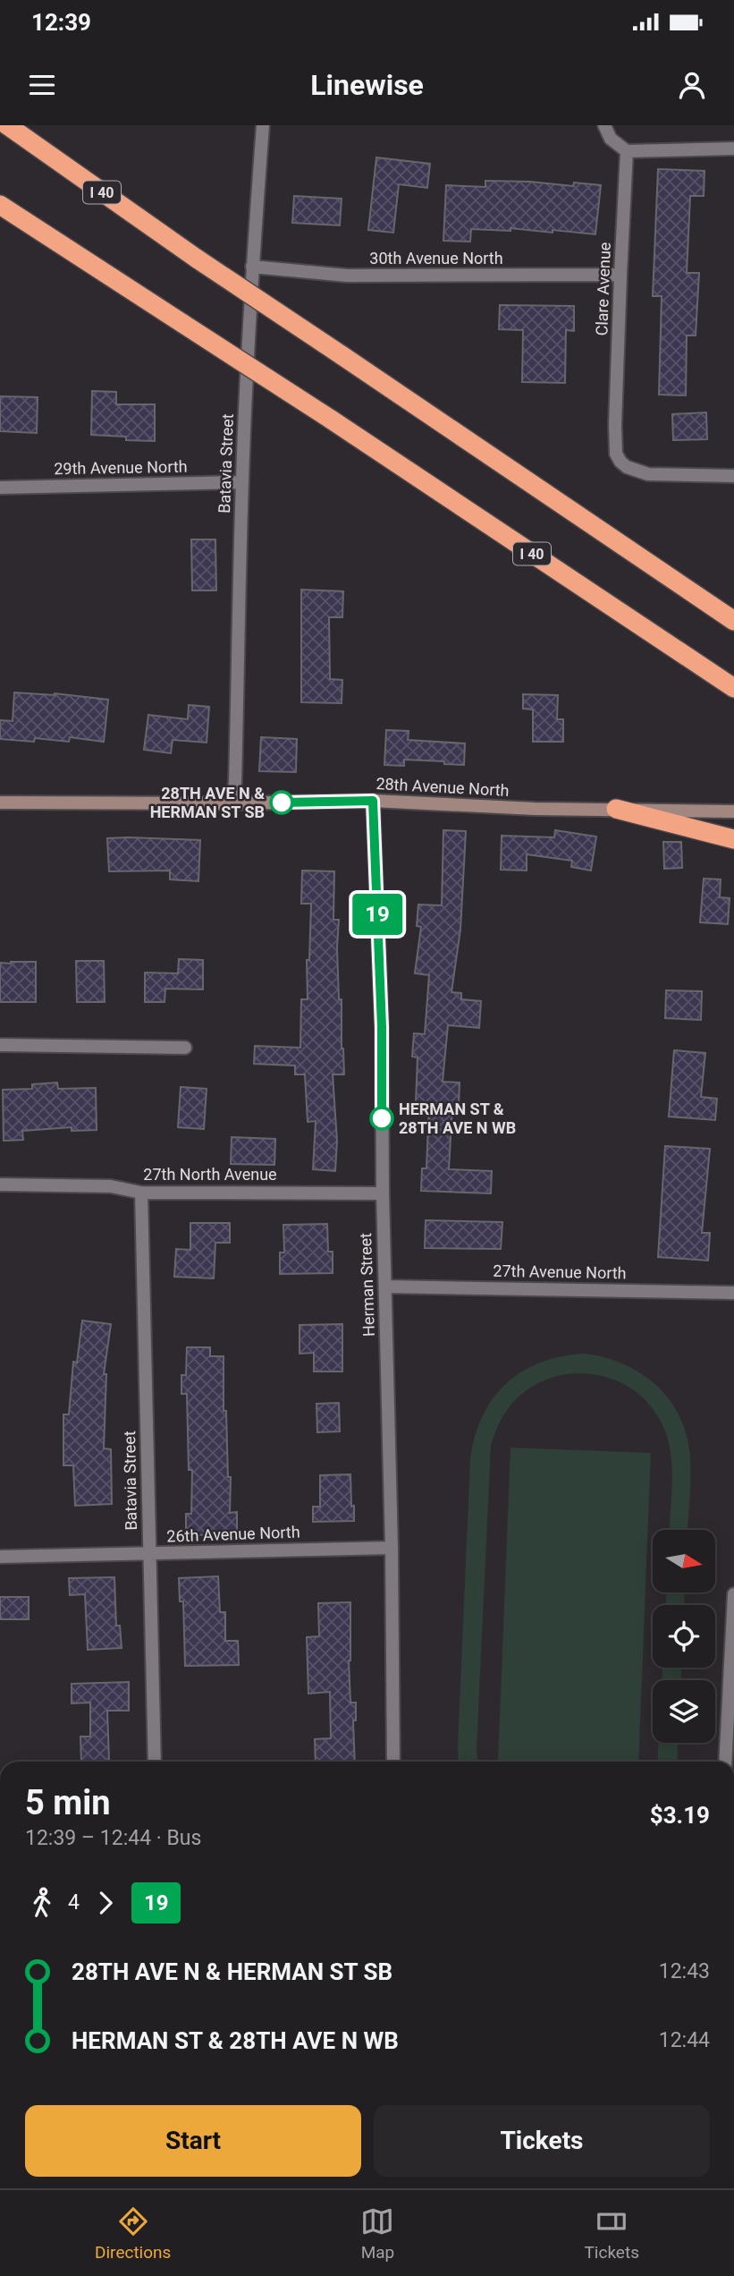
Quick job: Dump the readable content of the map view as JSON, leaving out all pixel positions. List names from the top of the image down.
{
  "streets": {
    "highway": ["I 40"],
    "main road": ["28th Avenue North"],
    "street": [
      "30th Avenue North",
      "Clare Avenue",
      "Batavia Street",
      "29th Avenue North",
      "27th North Avenue",
      "27th Avenue North",
      "Herman Street",
      "26th Avenue North"
    ]
  },
  "crossings": [
    ["30th Avenue North", "Clare Avenue"],
    ["30th Avenue North", "Batavia Street"],
    ["Batavia Street", "29th Avenue North"],
    ["Batavia Street", "28th Avenue North"],
    ["Batavia Street", "27th North Avenue"],
    ["Batavia Street", "26th Avenue North"],
    ["28th Avenue North", "Herman Street"],
    ["27th North Avenue", "Herman Street"],
    ["27th Avenue North", "Herman Street"],
    ["Herman Street", "26th Avenue North"]
  ],
  "places": ["28TH AVE N & HERMAN ST SB", "HERMAN ST & 28TH AVE N WB"],
  "lines": ["bus line 19"],
  "north": "right",
  "page": {
    "status": "12:39",
    "header": "Linewise",
    "on_map": "19",
    "heading": ["5 min", "12:39 – 12:44 · Bus", "$3.19"],
    "legs": ["4", "19"],
    "list": [
      {
        "name": "28TH AVE N & HERMAN ST SB",
        "value": "12:43"
      },
      {
        "name": "HERMAN ST & 28TH AVE N WB",
        "value": "12:44"
      }
    ],
    "buttons": ["Start", "Tickets"],
    "tabs": ["Directions", "Map", "Tickets"]
  }
}
